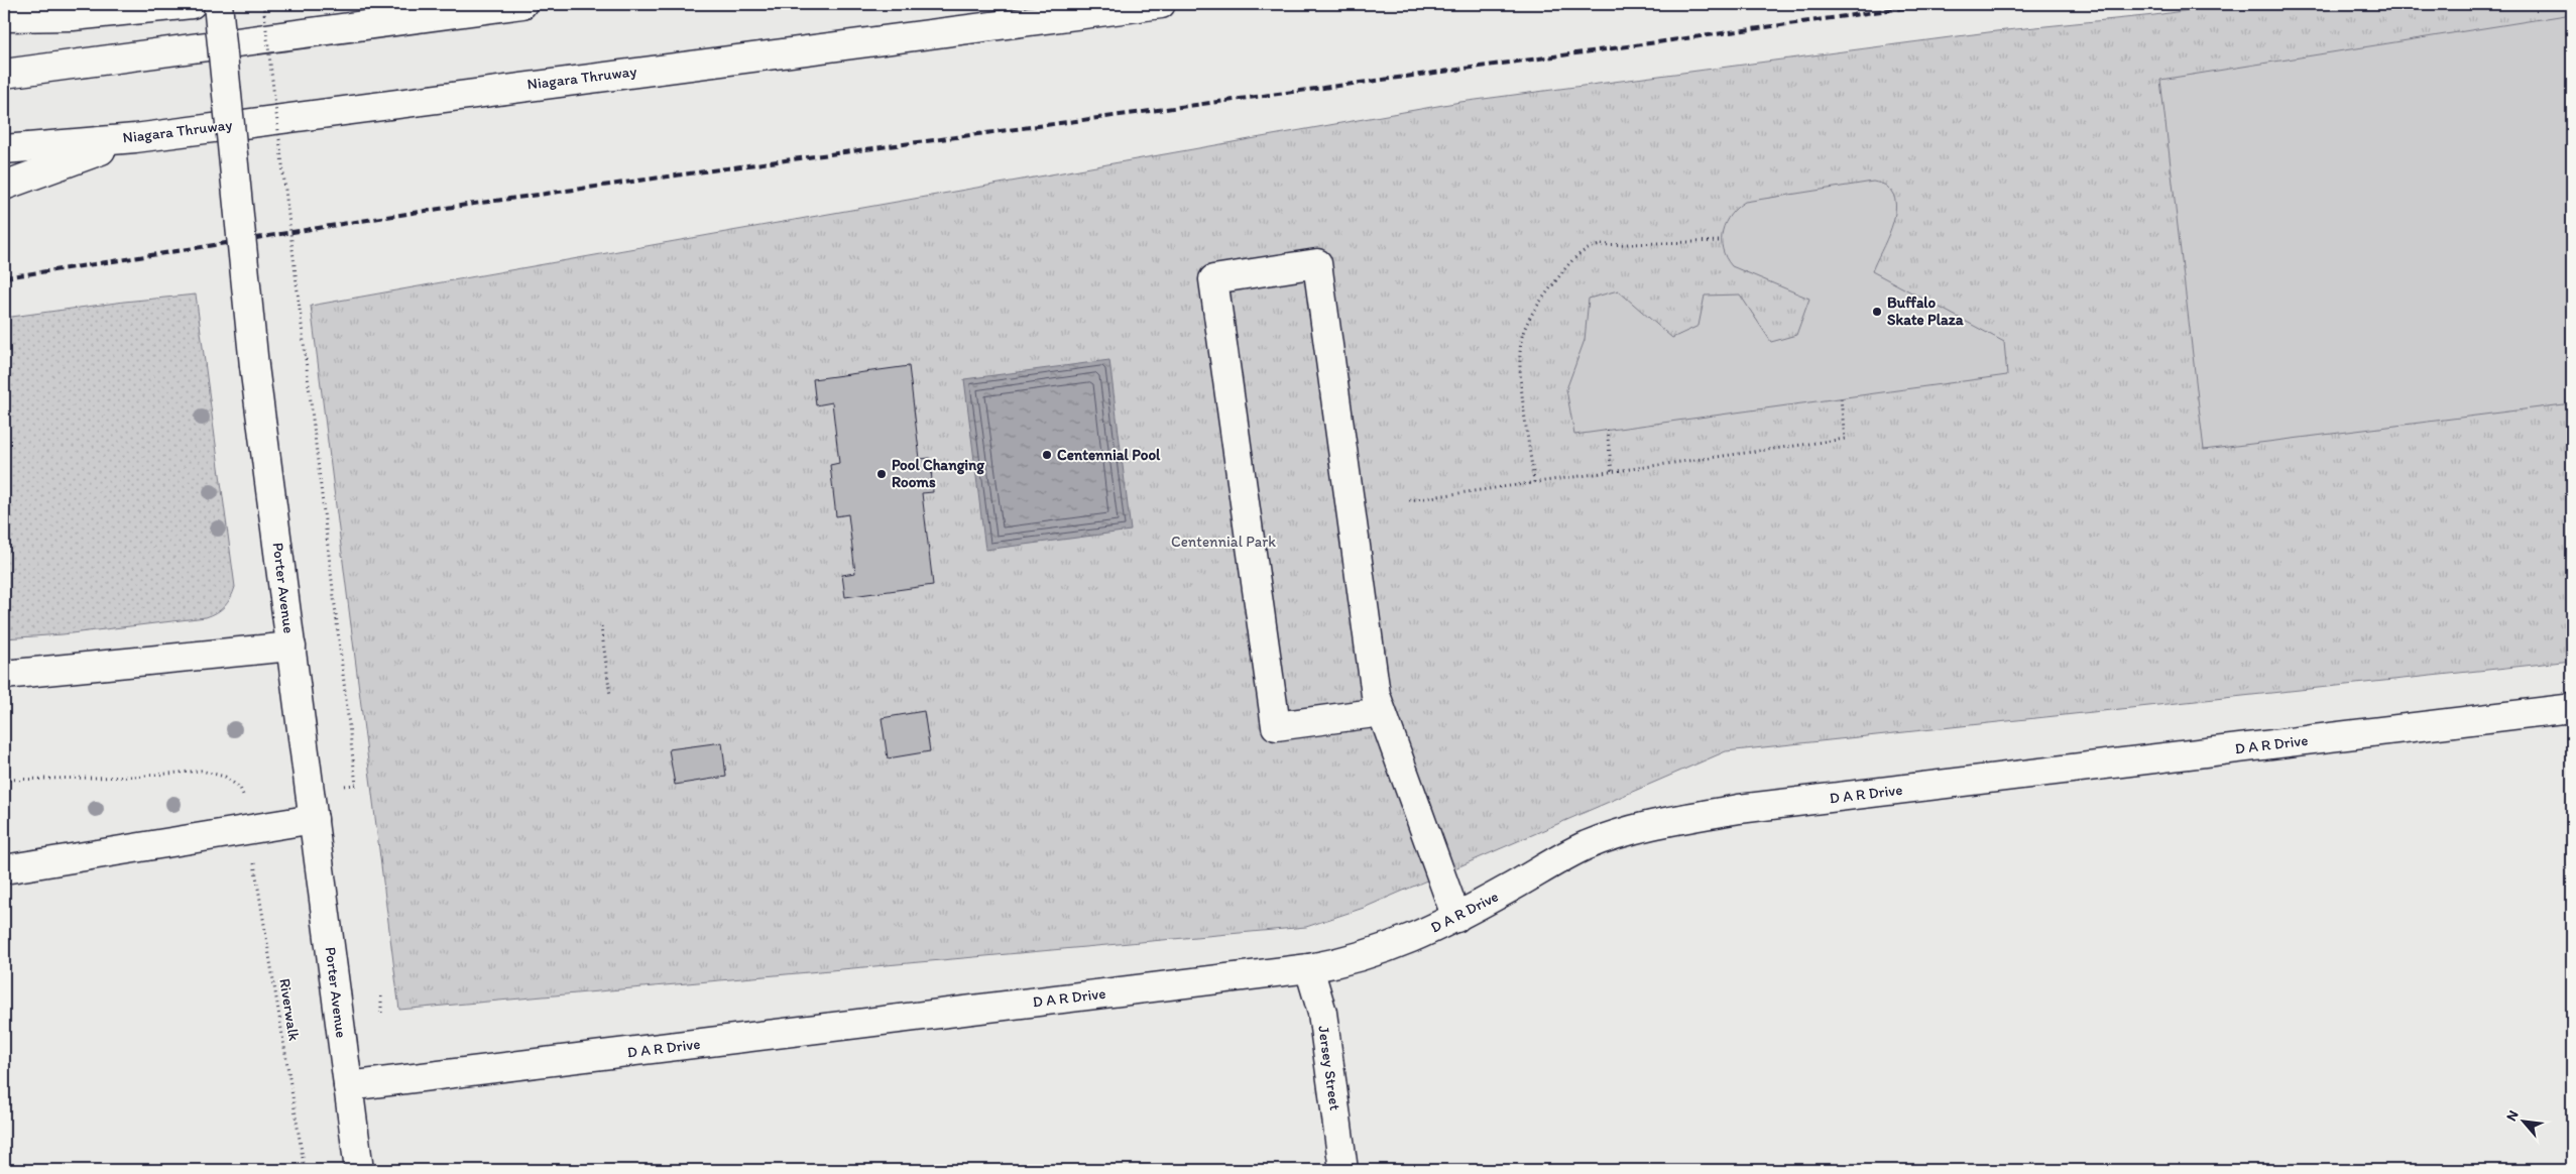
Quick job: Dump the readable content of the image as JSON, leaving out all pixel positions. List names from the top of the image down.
{
  "streets": {
    "main road": [
      "Niagara Thruway",
      "Porter Avenue",
      "D A R Drive",
      "Jersey Street"
    ],
    "path": ["Riverwalk"]
  },
  "crossings": [
    ["Porter Avenue", "D A R Drive"],
    ["D A R Drive", "Jersey Street"]
  ],
  "parks": ["Centennial Park"],
  "places": ["Buffalo Skate Plaza", "Centennial Pool", "Pool Changing Rooms"],
  "north": "top left"
}
